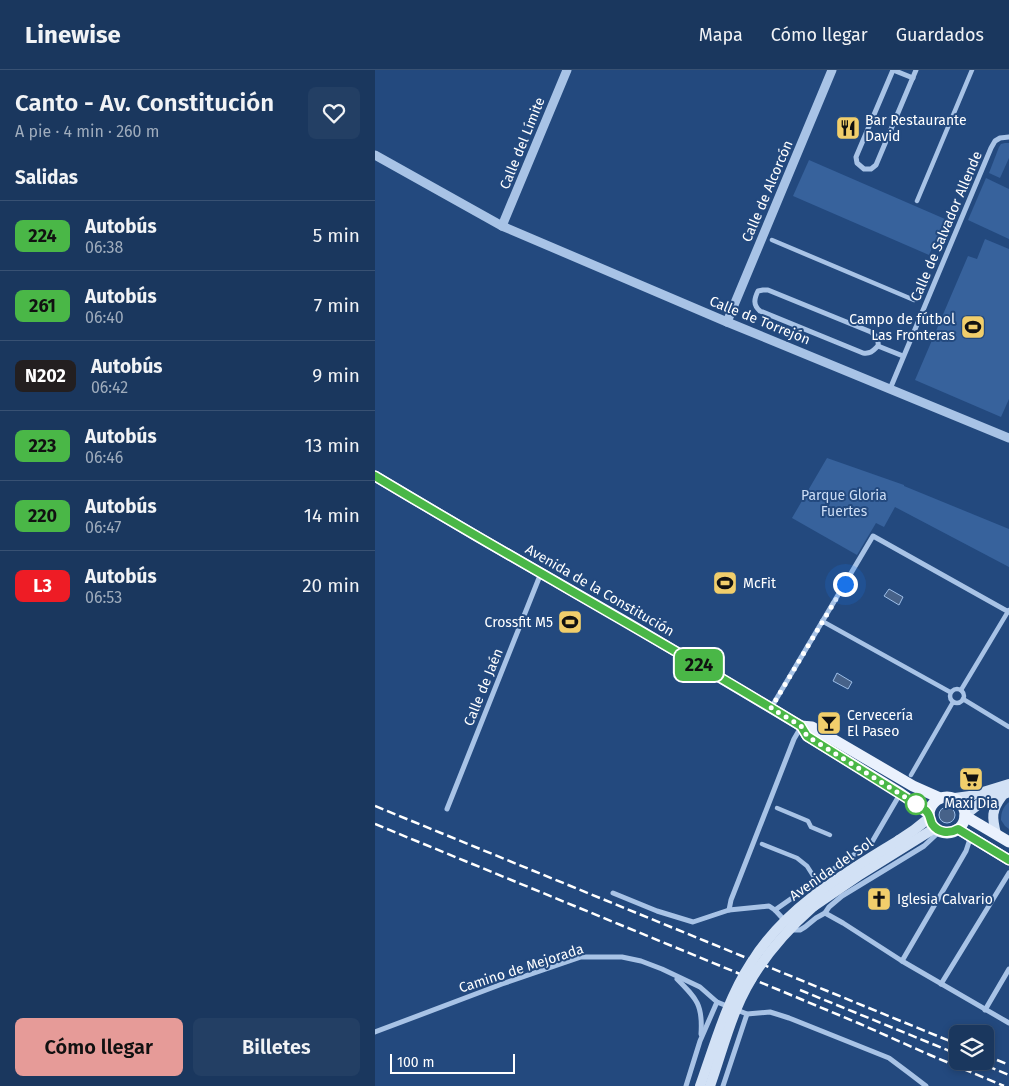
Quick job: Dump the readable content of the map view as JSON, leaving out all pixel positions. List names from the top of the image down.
{
  "streets": {
    "main road": ["Avenida de la Constitución", "Avenida del Sol"],
    "street": [
      "Calle del Límite",
      "Calle de Alcorcón",
      "Calle de Salvador Allende",
      "Calle de Torrejón",
      "Calle de Jaén",
      "Camino de Mejorada"
    ]
  },
  "crossings": [
    ["Calle del Límite", "Calle de Torrejón"],
    ["Calle de Alcorcón", "Calle de Torrejón"],
    ["Calle de Salvador Allende", "Calle de Torrejón"],
    ["Avenida de la Constitución", "Calle de Jaén"],
    ["Avenida de la Constitución", "Avenida del Sol"]
  ],
  "parks": ["Parque Gloria Fuertes"],
  "places": {
    "restaurant": ["Bar Restaurante David"],
    "sports": ["Campo de fútbol Las Fronteras", "McFit", "Crossfit M5"],
    "bar": ["Cervecería El Paseo"],
    "supermarket": ["Maxi Dia"],
    "church": ["Iglesia Calvario"]
  },
  "lines": ["bus line 224"],
  "scale_bar": "100 m",
  "page": {
    "header": "Linewise",
    "nav": ["Mapa", "Cómo llegar", "Guardados"],
    "heading": [
      ["Canto - Av. Constitución", "A pie · 4 min · 260 m"],
      "Salidas"
    ],
    "on_map": "224",
    "list": [
      {
        "mark": "224",
        "name": "Autobús",
        "note": "06:38",
        "value": "5 min"
      },
      {
        "mark": "261",
        "name": "Autobús",
        "note": "06:40",
        "value": "7 min"
      },
      {
        "mark": "N202",
        "name": "Autobús",
        "note": "06:42",
        "value": "9 min"
      },
      {
        "mark": "223",
        "name": "Autobús",
        "note": "06:46",
        "value": "13 min"
      },
      {
        "mark": "220",
        "name": "Autobús",
        "note": "06:47",
        "value": "14 min"
      },
      {
        "mark": "L3",
        "name": "Autobús",
        "note": "06:53",
        "value": "20 min"
      }
    ],
    "buttons": ["Cómo llegar", "Billetes"],
    "scale": "100 m"
  }
}
